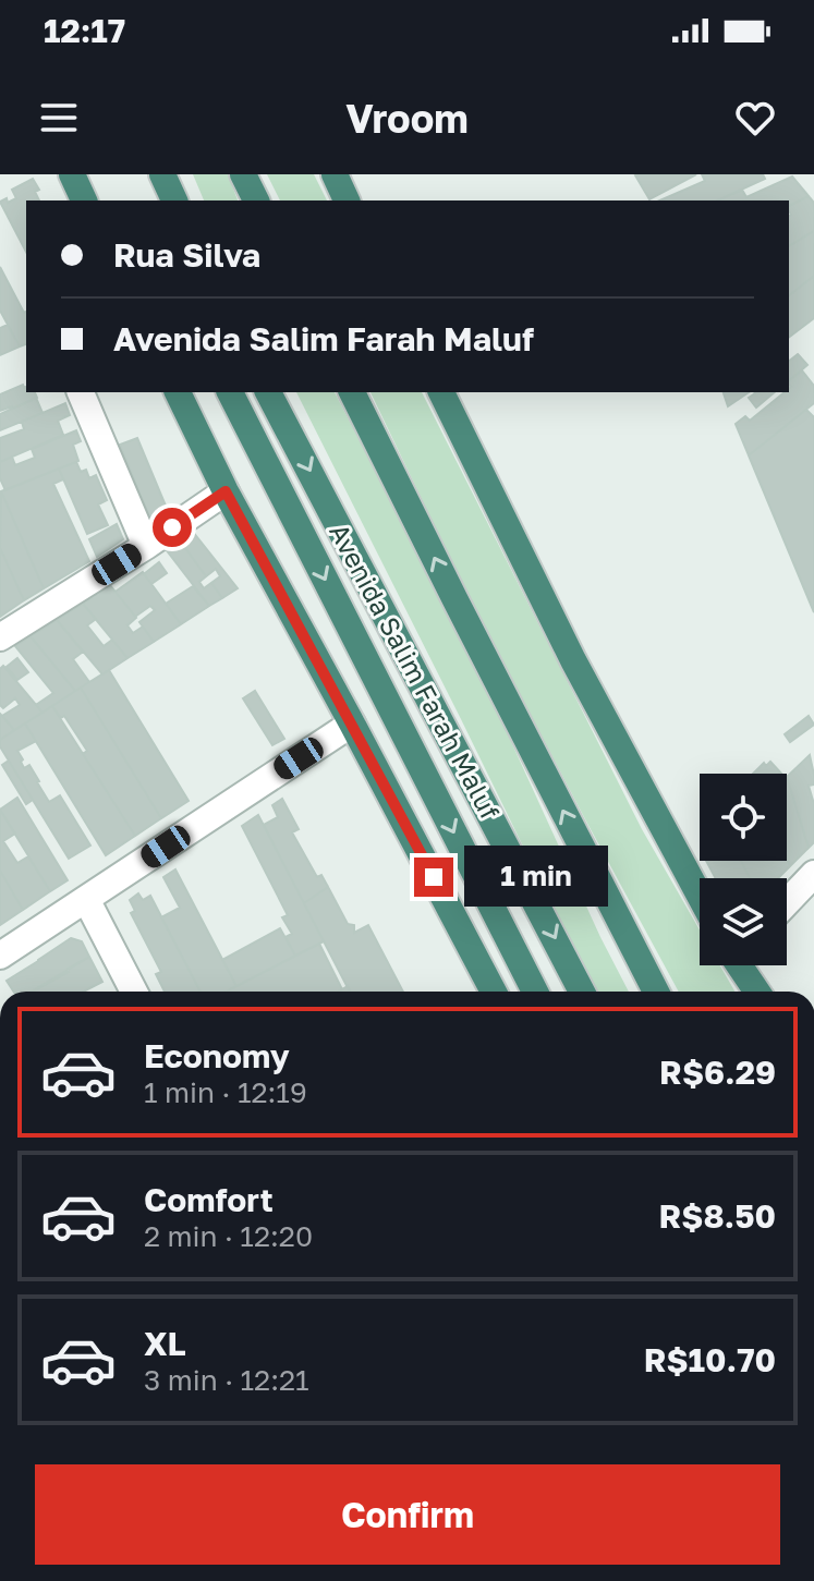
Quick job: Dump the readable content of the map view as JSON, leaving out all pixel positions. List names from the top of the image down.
{
  "streets": {
    "highway": ["Avenida Salim Farah Maluf"]
  },
  "page": {
    "status": "12:17",
    "header": "Vroom",
    "banner": ["Rua Silva", "Avenida Salim Farah Maluf"],
    "bubble": "1 min",
    "list": [
      {
        "name": "Economy",
        "note": "1 min · 12:19",
        "value": "R$6.29"
      },
      {
        "name": "Comfort",
        "note": "2 min · 12:20",
        "value": "R$8.50"
      },
      {
        "name": "XL",
        "note": "3 min · 12:21",
        "value": "R$10.70"
      }
    ],
    "buttons": "Confirm"
  }
}
